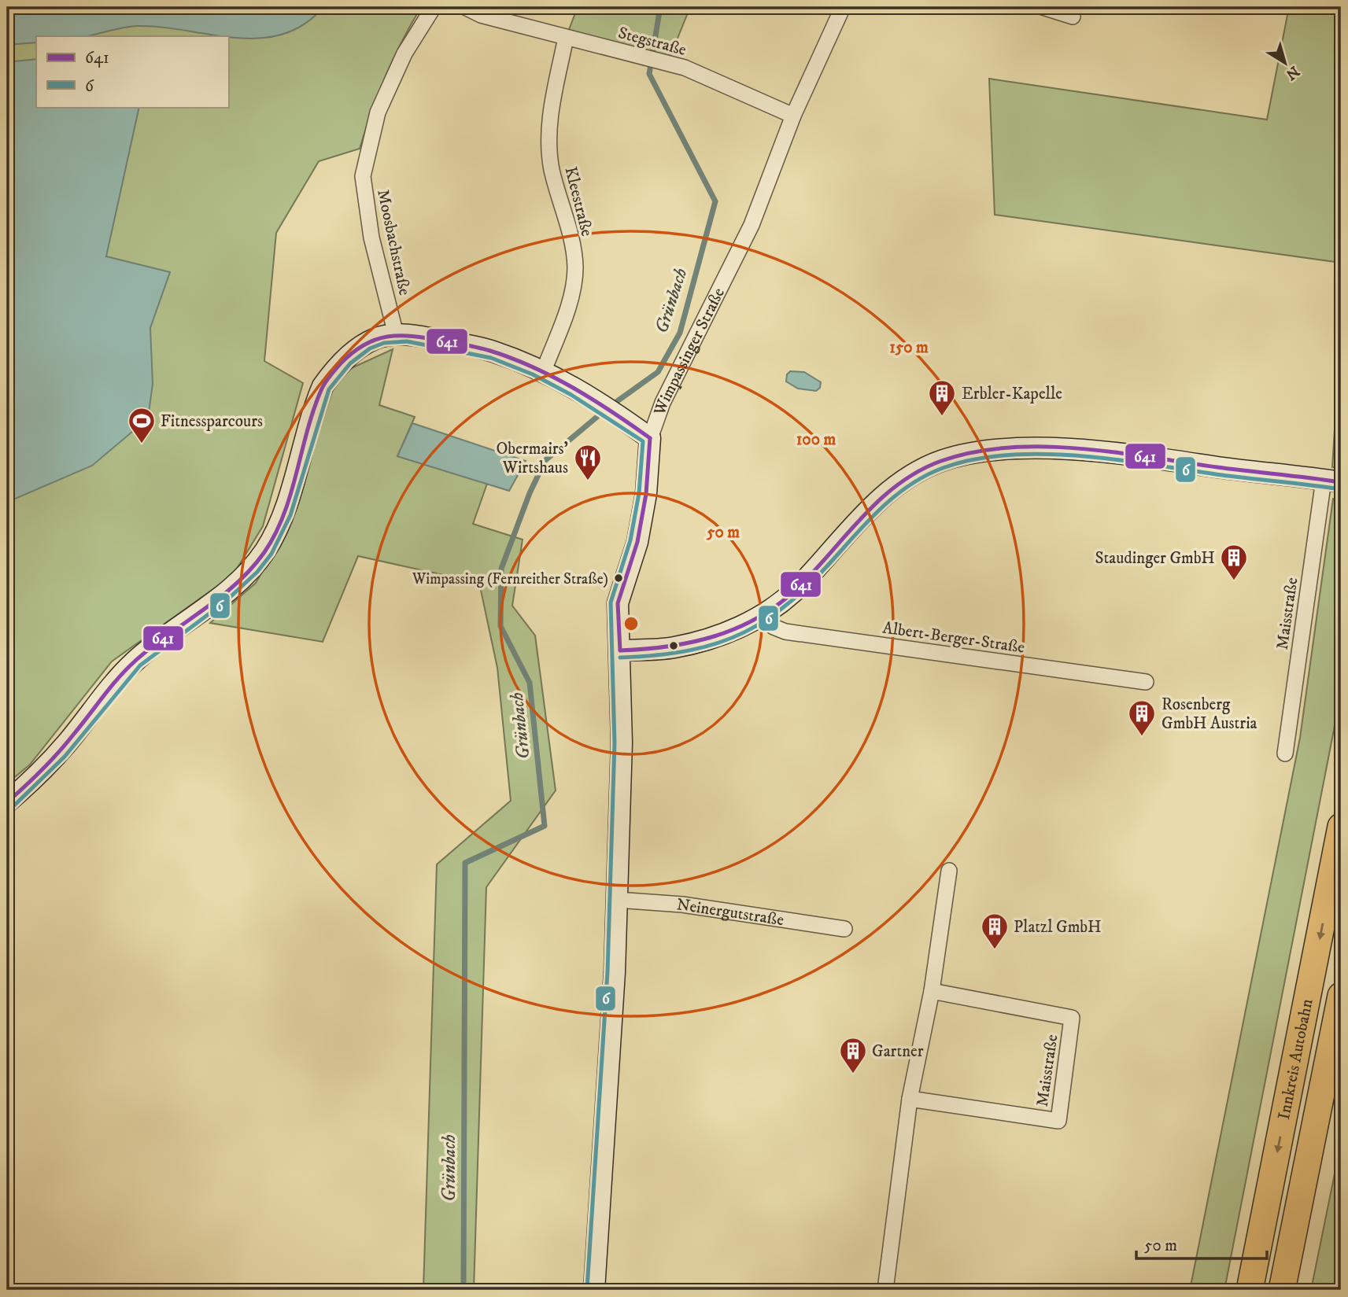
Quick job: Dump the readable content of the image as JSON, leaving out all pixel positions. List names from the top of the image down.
{
  "streets": {
    "highway": ["Innkreis Autobahn"],
    "street": [
      "Stegstraße",
      "Kleestraße",
      "Moosbachstraße",
      "Wimpassinger Straße",
      "Maisstraße",
      "Albert-Berger-Straße",
      "Neinergutstraße"
    ]
  },
  "crossings": [
    ["Stegstraße", "Kleestraße"],
    ["Stegstraße", "Wimpassinger Straße"],
    ["Kleestraße", "Wimpassinger Straße"],
    ["Moosbachstraße", "Wimpassinger Straße"]
  ],
  "water": ["Grünbach"],
  "places": {
    "building": [
      "Erbler-Kapelle",
      "Staudinger GmbH",
      "Rosenberg GmbH Austria",
      "Platzl GmbH",
      "Gartner"
    ],
    "sports": ["Fitnessparcours"],
    "restaurant": ["Obermairs' Wirtshaus"],
    "other": ["Wimpassing (Fernreither Straße)"]
  },
  "lines": ["transit line 641", "transit line 6"],
  "legend": ["641", "6"],
  "scale_bar": "50 m",
  "north": "bottom right",
  "rings": ["150 m", "100 m", "50 m"]
}
